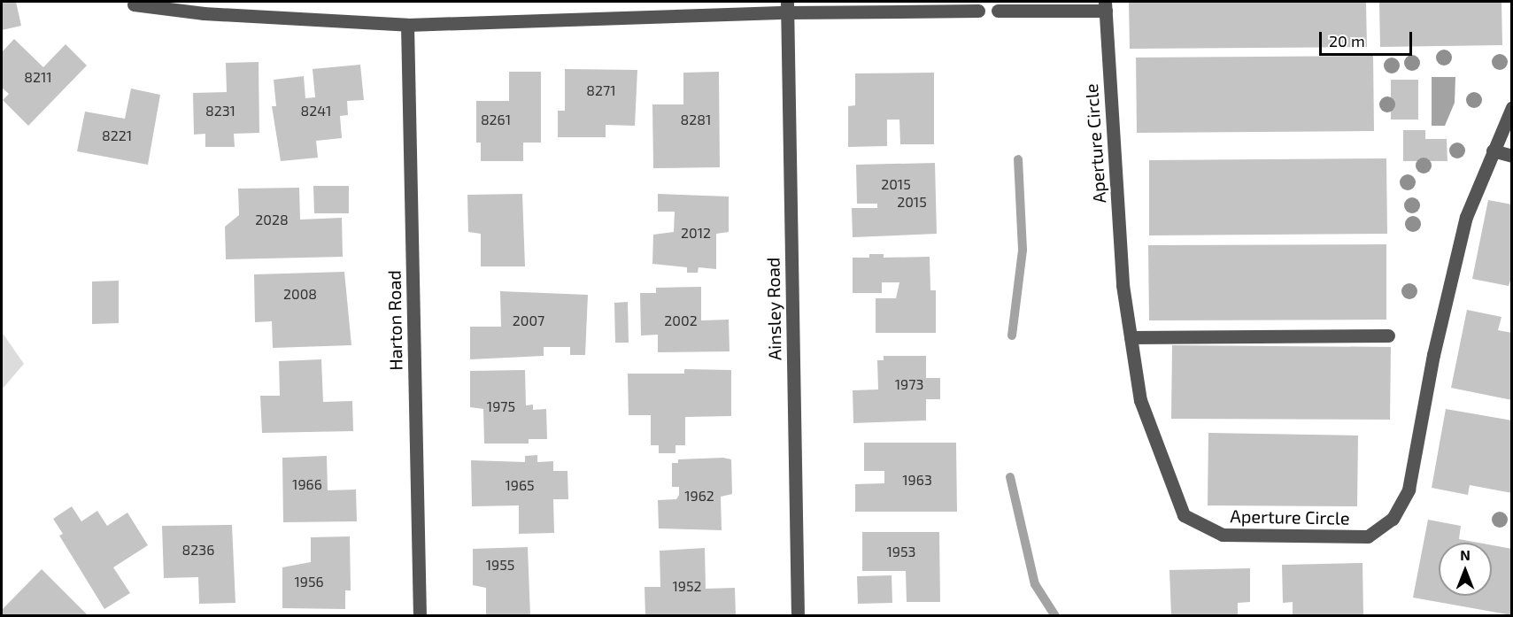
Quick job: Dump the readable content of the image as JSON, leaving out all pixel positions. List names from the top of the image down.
{
  "streets": {
    "street": ["Aperture Circle", "Ainsley Road", "Harton Road"]
  },
  "house_numbers": [
    "8211",
    "8271",
    "8231",
    "8241",
    "8261",
    "8281",
    "8221",
    "2015",
    "2015",
    "2028",
    "2012",
    "2008",
    "2007",
    "2002",
    "1973",
    "1975",
    "1963",
    "1966",
    "1965",
    "1962",
    "8236",
    "1953",
    "1955",
    "1956",
    "1952"
  ],
  "scale_bar": "20 m",
  "north": "top"
}
